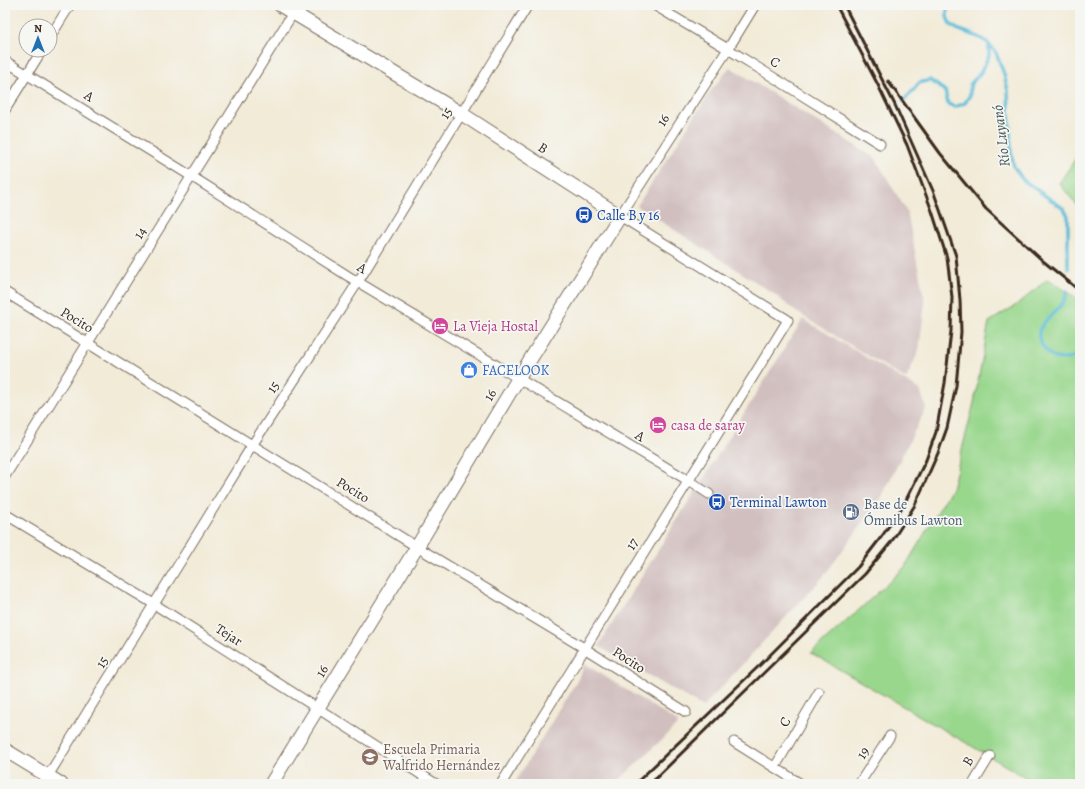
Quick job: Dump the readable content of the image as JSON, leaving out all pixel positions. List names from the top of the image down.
{
  "streets": {
    "street": [
      "C",
      "A",
      "15",
      "16",
      "B",
      "14",
      "Pocito",
      "17",
      "Tejar",
      "19"
    ]
  },
  "crossings": [
    ["C", "16"],
    ["A", "15"],
    ["A", "16"],
    ["A", "14"],
    ["A", "17"],
    ["15", "B"],
    ["15", "Pocito"],
    ["15", "Tejar"],
    ["16", "B"],
    ["16", "Pocito"],
    ["16", "Tejar"],
    ["B", "14"],
    ["B", "17"],
    ["14", "Pocito"],
    ["Pocito", "17"]
  ],
  "water": ["Río Luyanó"],
  "places": {
    "bus stop": ["Calle B y 16", "Terminal Lawton"],
    "hotel": ["La Vieja Hostal", "casa de saray"],
    "shop": ["FACELOOK"],
    "fuel station": ["Base de Ómnibus Lawton"],
    "school or university": ["Escuela Primaria Walfrido Hernández"]
  },
  "north": "top"
}
